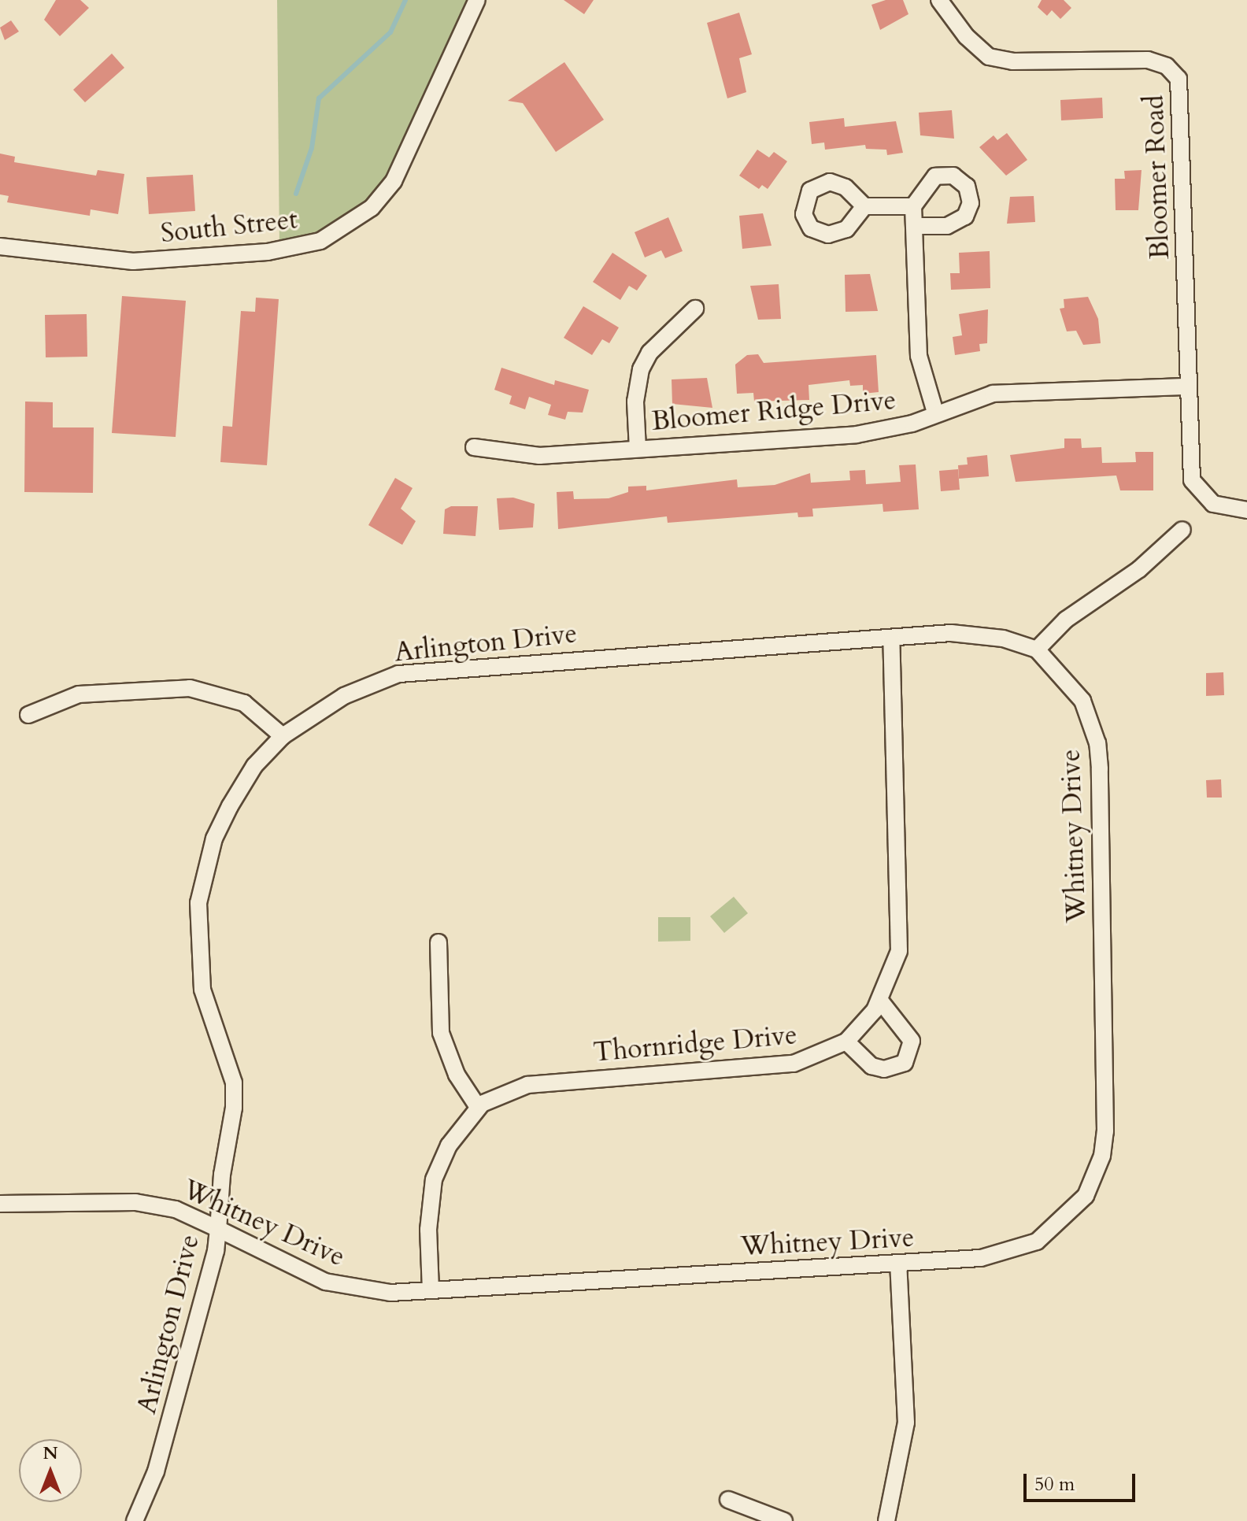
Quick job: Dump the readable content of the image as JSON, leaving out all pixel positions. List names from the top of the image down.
{
  "streets": {
    "street": [
      "Bloomer Road",
      "South Street",
      "Bloomer Ridge Drive",
      "Arlington Drive",
      "Whitney Drive",
      "Thornridge Drive"
    ]
  },
  "crossings": [
    ["Bloomer Road", "Bloomer Ridge Drive"],
    ["Arlington Drive", "Whitney Drive"],
    ["Arlington Drive", "Thornridge Drive"],
    ["Whitney Drive", "Thornridge Drive"]
  ],
  "scale_bar": "50 m",
  "north": "top"
}
